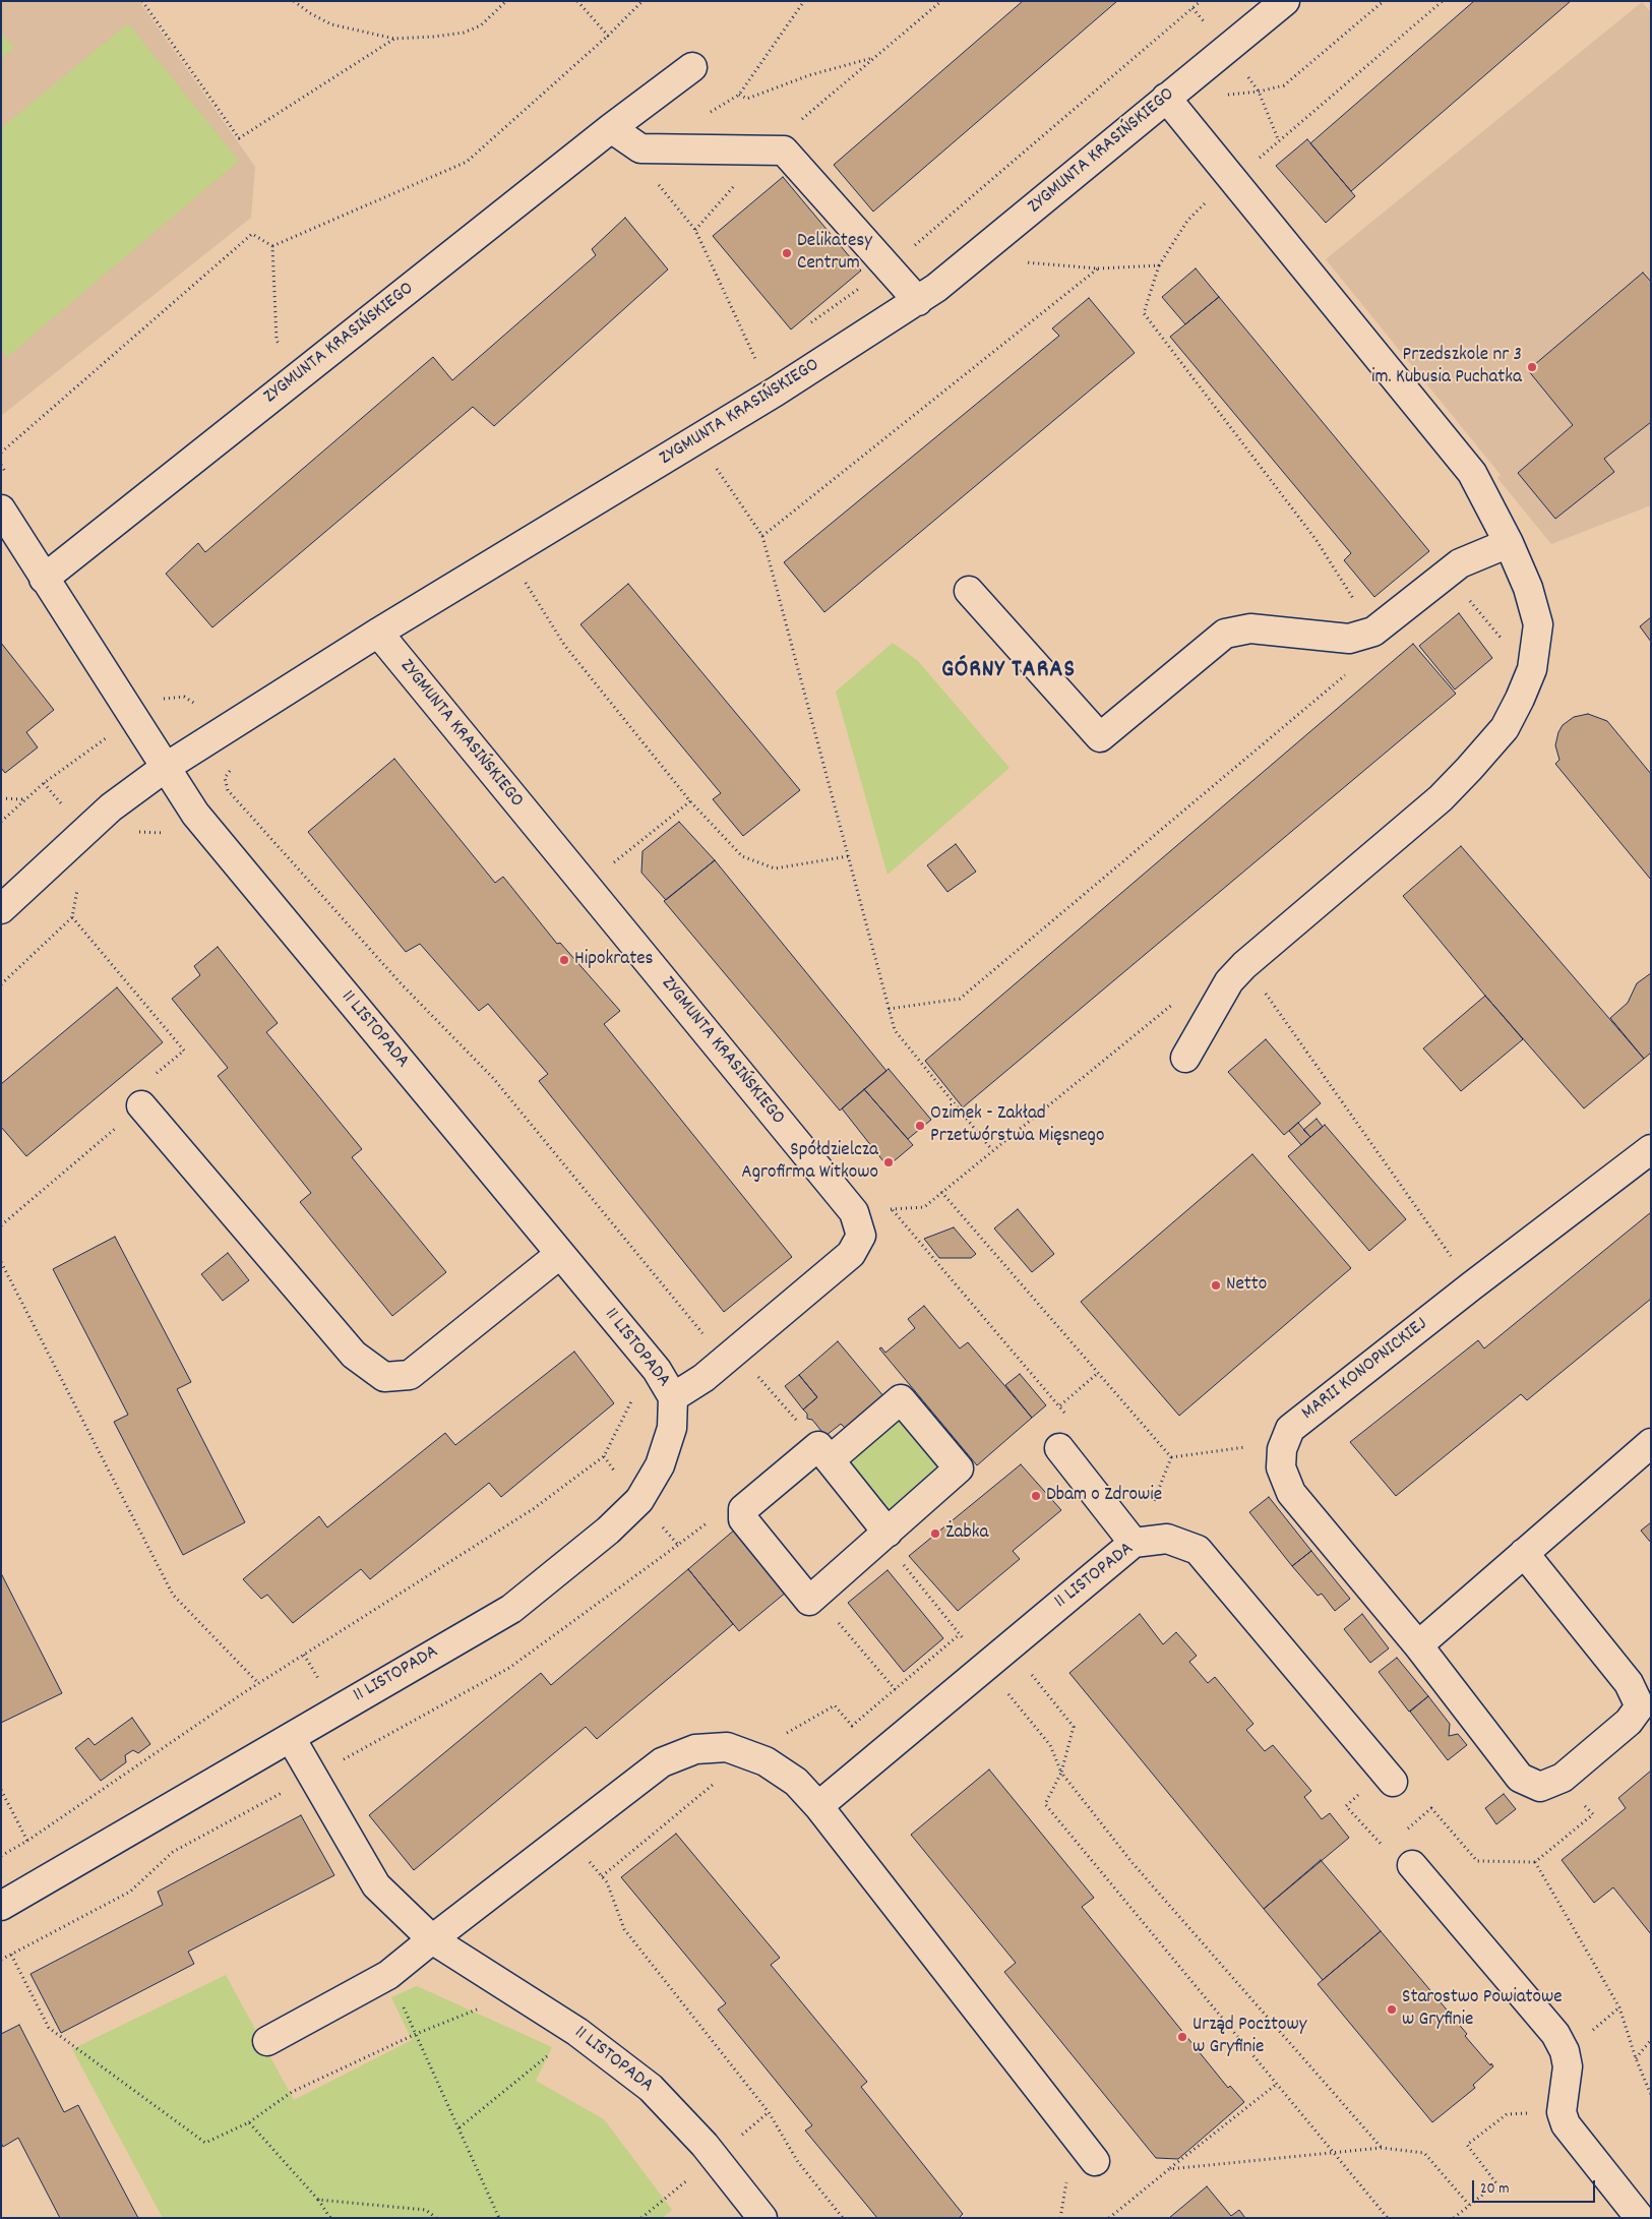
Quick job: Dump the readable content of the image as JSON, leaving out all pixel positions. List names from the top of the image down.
{
  "streets": {
    "street": ["ZYGMUNTA KRASIŃSKIEGO", "11 LISTOPADA", "MARII KONOPNICKIEJ"]
  },
  "crossings": [
    ["ZYGMUNTA KRASIŃSKIEGO", "11 LISTOPADA"]
  ],
  "districts": ["GÓRNY TARAS"],
  "places": [
    "Delikatesy Centrum",
    "Przedszkole nr 3 im. Kubusia Puchatka",
    "Hipokrates",
    "Ozimek - Zakład Przetwórstwa Mięsnego",
    "Spółdzielcza Agrofirma Witkowo",
    "Netto",
    "Dbam o Zdrowie",
    "Żabka",
    "Starostwo Powiatowe w Gryfinie",
    "Urząd Pocztowy w Gryfinie"
  ],
  "scale_bar": "20 m"
}
